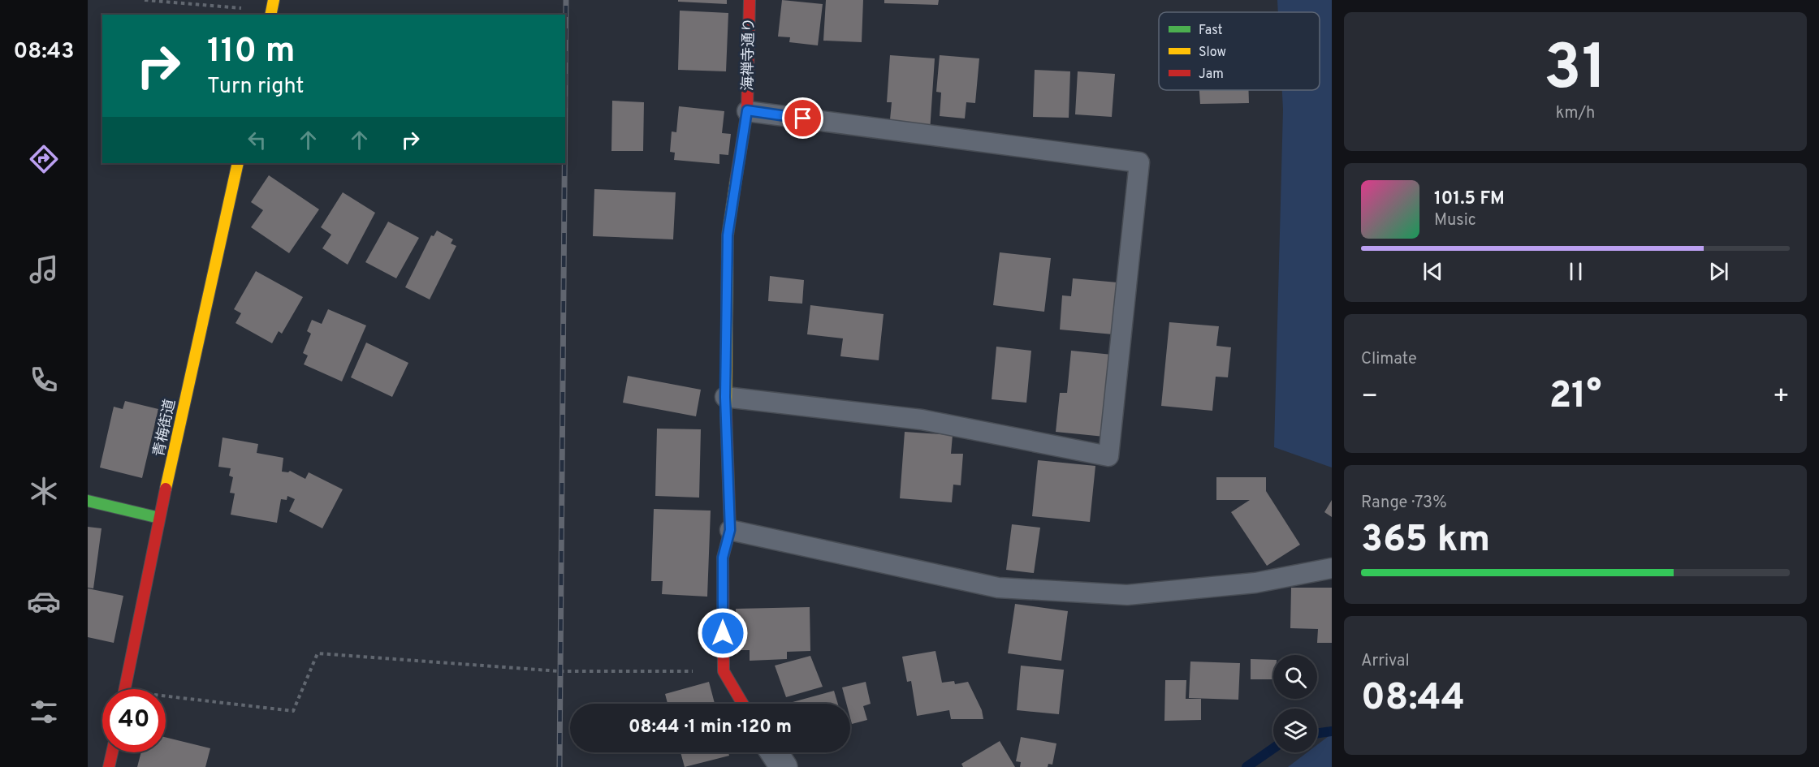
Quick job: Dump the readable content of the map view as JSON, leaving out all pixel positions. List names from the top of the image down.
{
  "streets": {
    "main road": ["海禅寺通り", "青梅街道"]
  },
  "legend": ["Fast", "Slow", "Jam"],
  "page": {
    "tabs": "08:43",
    "tile": [
      ["31", "km/h"],
      "Climate",
      ["Range · 73%", "365 km"],
      ["Arrival", "08:44"]
    ],
    "turn": ["110 m", "Turn right"],
    "song": ["101.5 FM", "Music"],
    "heat": ["−", "21°", "+"],
    "limit": "40",
    "trip": "08:44 · 1 min · 120 m"
  }
}
